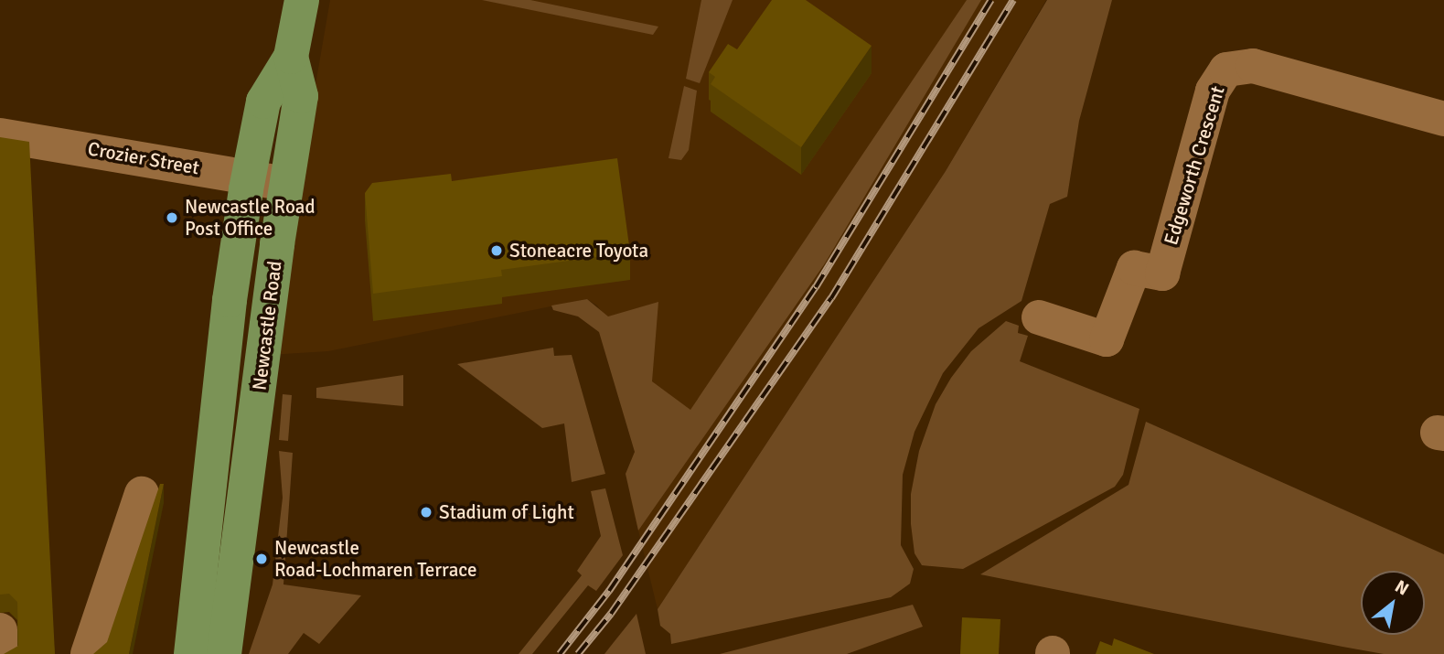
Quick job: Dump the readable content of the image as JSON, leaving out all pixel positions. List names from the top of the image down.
{
  "streets": {
    "highway": ["Newcastle Road"],
    "street": ["Crozier Street", "Edgeworth Crescent"]
  },
  "crossings": [
    ["Crozier Street", "Newcastle Road"]
  ],
  "places": [
    "Newcastle Road Post Office",
    "Stoneacre Toyota",
    "Stadium of Light",
    "Newcastle Road-Lochmaren Terrace"
  ],
  "north": "top right"
}
